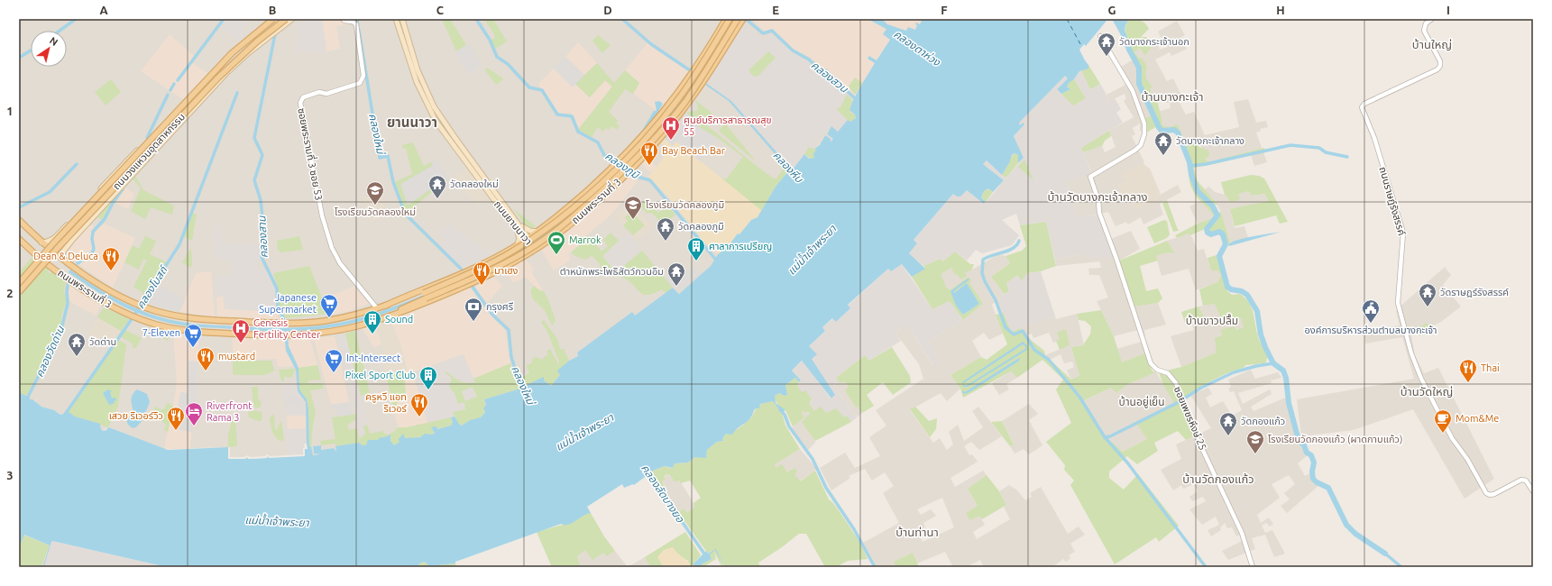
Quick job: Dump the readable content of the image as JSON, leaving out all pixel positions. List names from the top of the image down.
{
  "streets": {
    "main road": ["ถนนวงแหวนอุตสาหกรรม", "ถนนพระรามที่ 3", "ถนนยานนาวา"],
    "street": ["ซอยพระรามที่ 3 ซอย 53", "ถนนราษฎ์รังสรรค์", "ซอยเพชรหึงษ์ 25"]
  },
  "crossings": [
    ["ถนนวงแหวนอุตสาหกรรม", "ถนนพระรามที่ 3"],
    ["ซอยพระรามที่ 3 ซอย 53", "ถนนพระรามที่ 3"],
    ["ถนนพระรามที่ 3", "ถนนยานนาวา"]
  ],
  "districts": [
    "บ้านใหญ่",
    "บ้านบางกะเจ้า",
    "ยานนาวา",
    "บ้านวัดบางกะเจ้ากลาง",
    "บ้านขาวปลื้ม",
    "บ้านวัดใหญ่",
    "บ้านอยู่เย็น",
    "บ้านวัดกองแก้ว",
    "บ้านท่านา"
  ],
  "water": [
    "คลองตาห่วง",
    "คลองสวน",
    "คลองใหม่",
    "คลองภูมิ",
    "คลองหีบ",
    "คลองสาน",
    "แม่น้ำเจ้าพระยา",
    "คลองโบสถ์",
    "คลองวัดด่าน",
    "คลองลัดบางยอ"
  ],
  "places": {
    "temple": [
      "วัดบางกระเจ้านอก",
      "วัดบางกะเจ้ากลาง",
      "วัดคลองใหม่",
      "วัดคลองภูมิ",
      "ตำหนักพระโพธิสัตว์กวนอิม",
      "วัดราษฎร์รังสรรค์",
      "วัดด่าน",
      "วัดกองแก้ว"
    ],
    "hospital": ["ศูนย์บริการสาธารณสุข 55", "Genesis Fertility Center"],
    "restaurant": [
      "Bay Beach Bar",
      "Dean & Deluca",
      "มาเฮง",
      "mustard",
      "Thai",
      "ครูหวี แอท ริเวอร์",
      "เสวย ริเวอร์วิว"
    ],
    "school or university": ["โรงเรียนวัดคลองใหม่", "โรงเรียนวัดคลองภูมิ", "โรงเรียนวัดกองแก้ว (ผาดกาบแก้ว)"],
    "sports": ["Marrok"],
    "building": ["ศาลาการเปรียญ", "Sound", "Pixel Sport Club"],
    "supermarket": ["Japanese Supermarket", "7-Eleven", "Int-Intersect"],
    "bank": ["กรุงศรี"],
    "public building": ["องค์การบริหารส่วนตำบลบางกะเจ้า"],
    "hotel": ["Riverfront Rama 3"],
    "cafe": ["Mom&Me"]
  },
  "north": "top right",
  "grid": {
    "columns": [
      "A",
      "B",
      "C",
      "D",
      "E",
      "F",
      "G",
      "H",
      "I"
    ],
    "rows": ["1", "2", "3"]
  }
}
